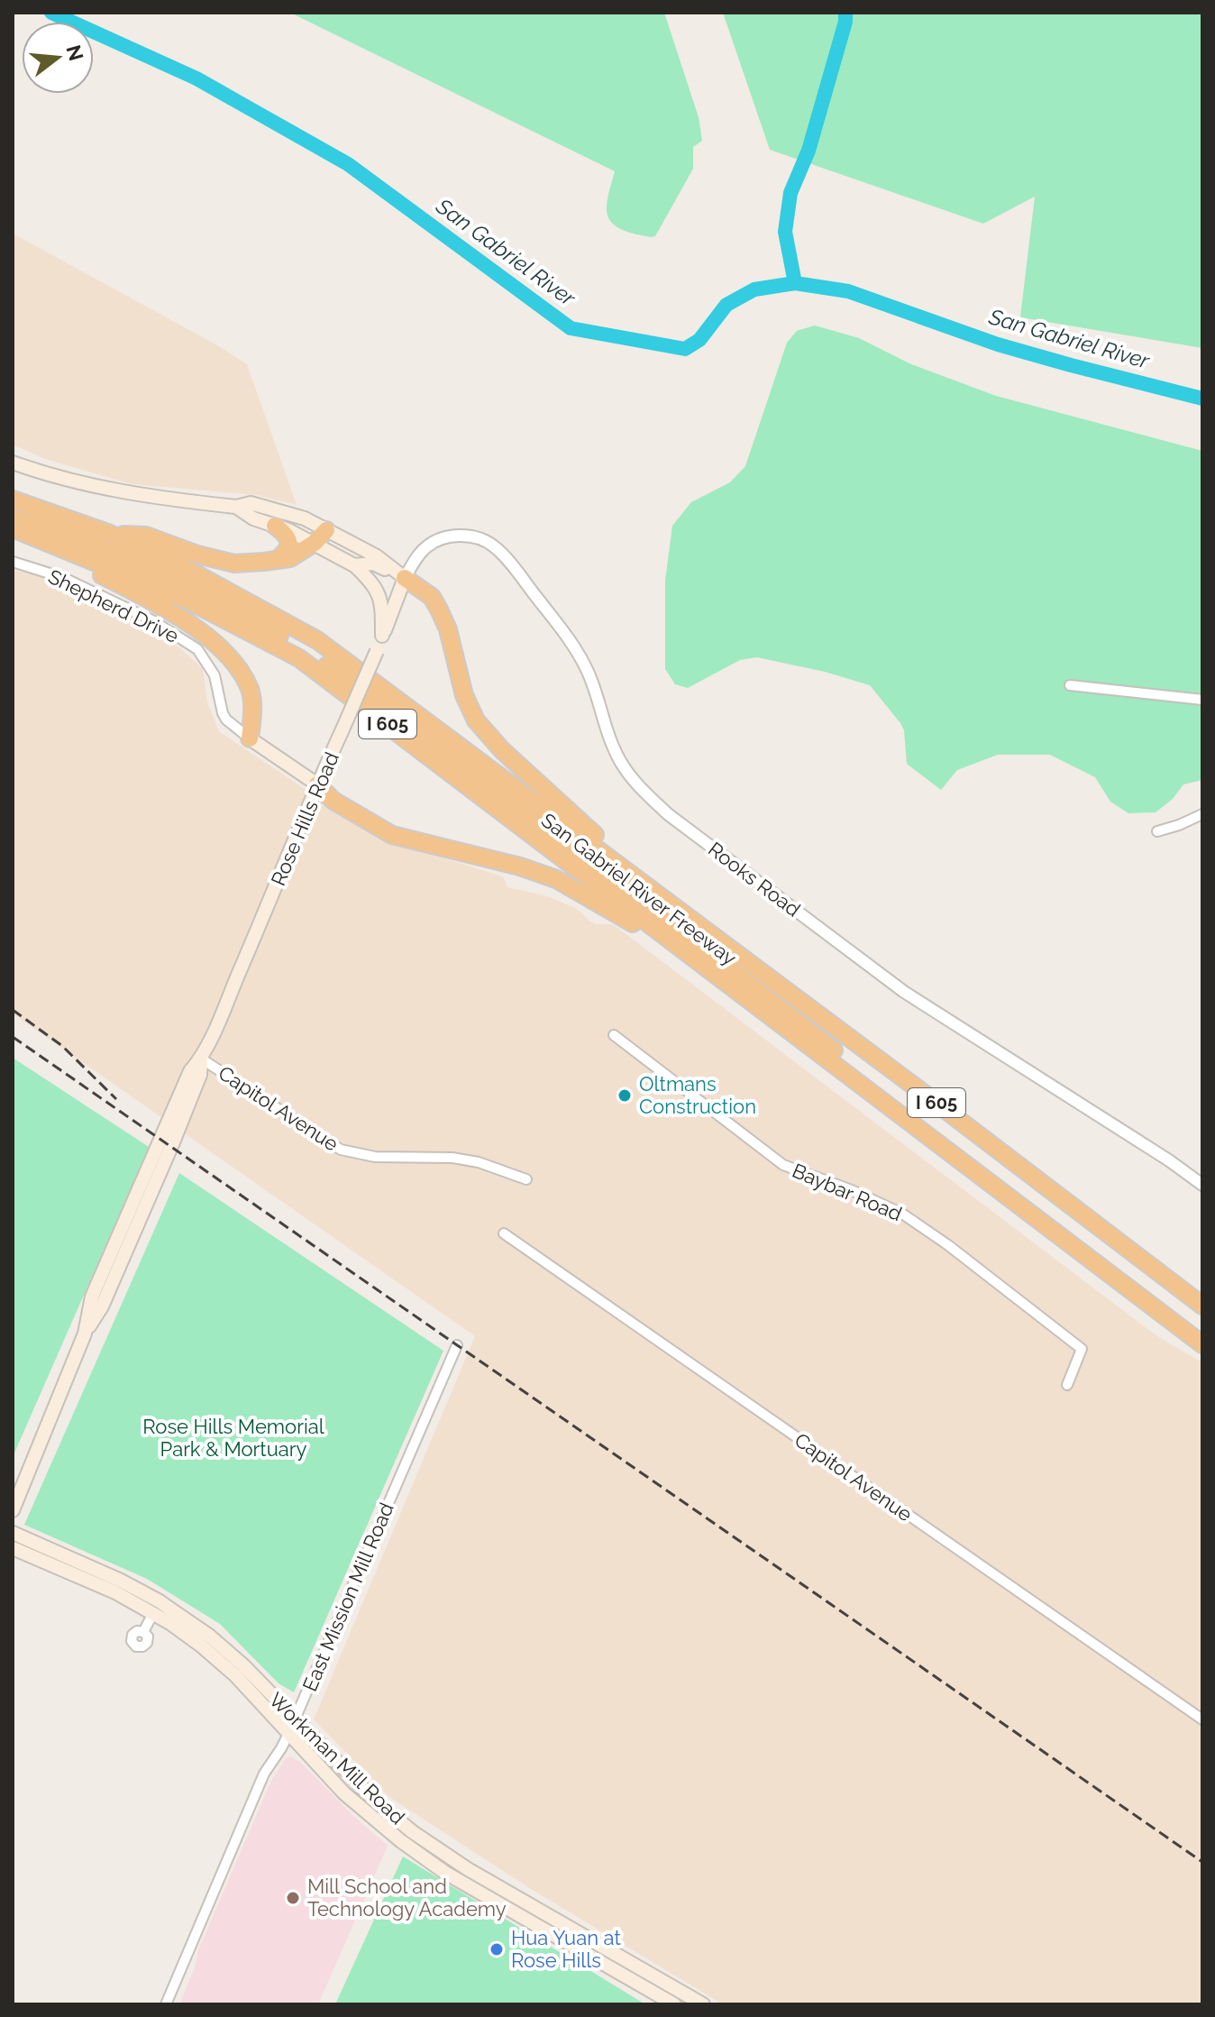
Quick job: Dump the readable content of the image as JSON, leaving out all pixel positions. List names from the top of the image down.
{
  "streets": {
    "highway": ["I 605", "San Gabriel River Freeway"],
    "main road": ["Shepherd Drive", "Rose Hills Road", "Workman Mill Road"],
    "street": [
      "Rooks Road",
      "Capitol Avenue",
      "Baybar Road",
      "East Mission Mill Road"
    ]
  },
  "crossings": [
    ["Shepherd Drive", "Rose Hills Road"],
    ["Rose Hills Road", "Rooks Road"],
    ["Rose Hills Road", "Capitol Avenue"],
    ["East Mission Mill Road", "Workman Mill Road"]
  ],
  "water": ["San Gabriel River"],
  "parks": ["Rose Hills Memorial Park & Mortuary"],
  "places": ["Oltmans Construction", "Mill School and Technology Academy", "Hua Yuan at Rose Hills"],
  "north": "right"
}
